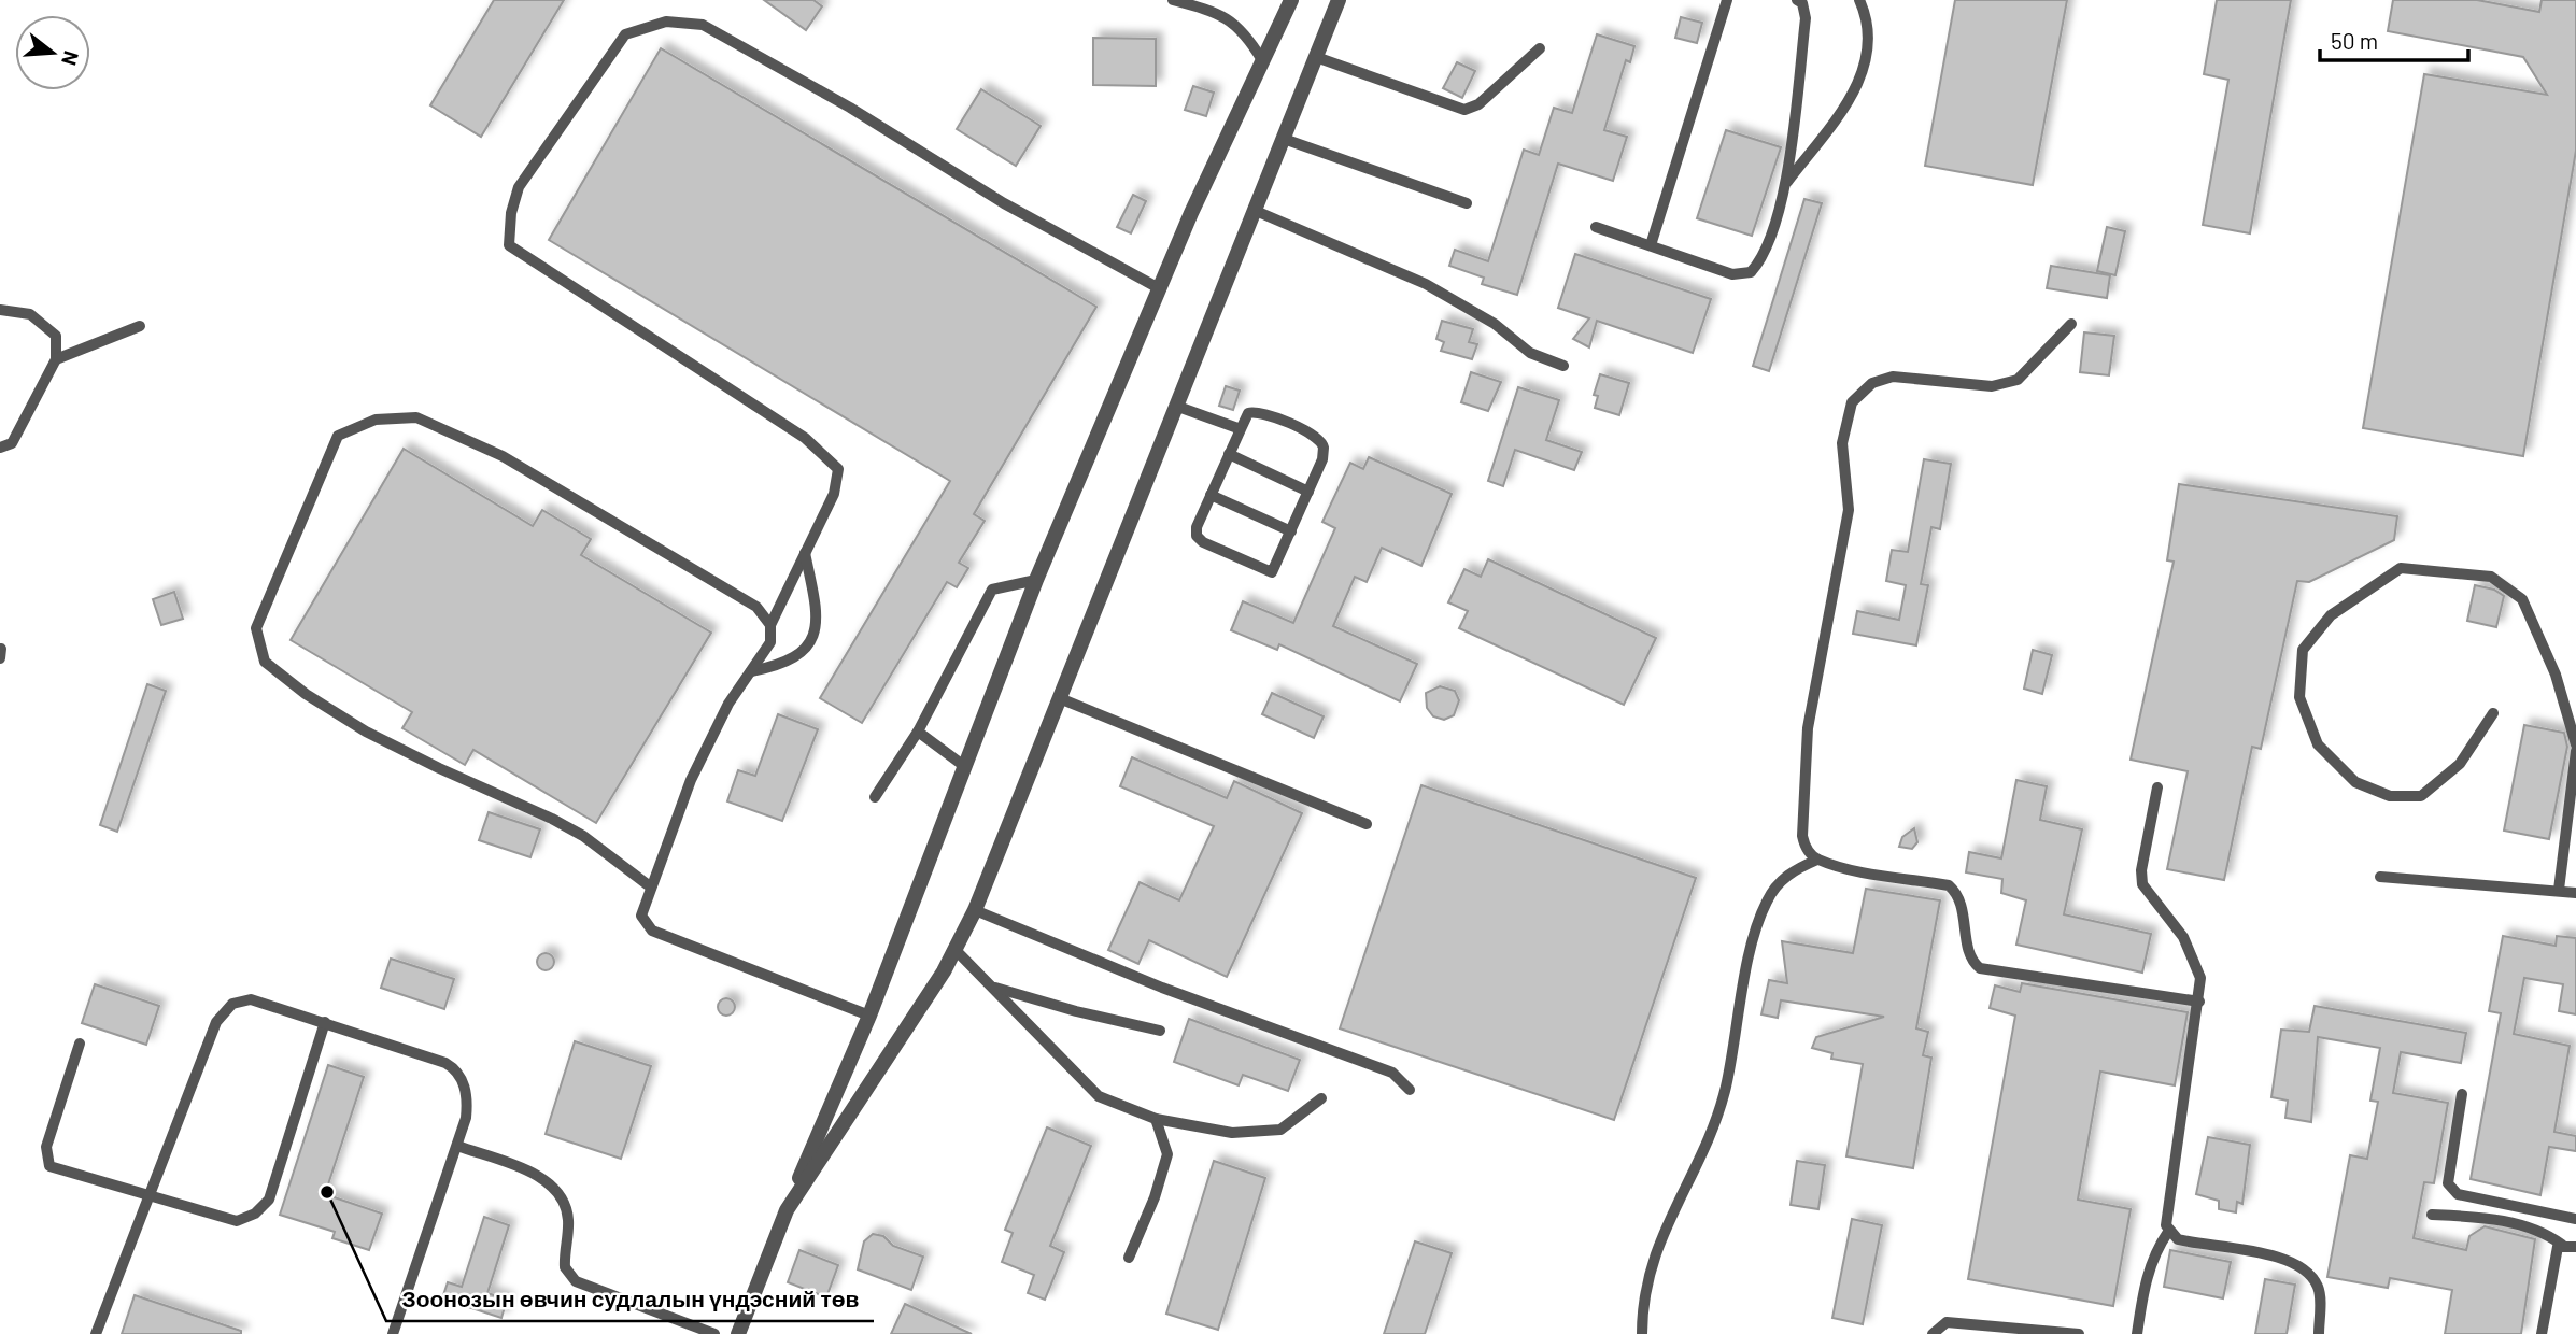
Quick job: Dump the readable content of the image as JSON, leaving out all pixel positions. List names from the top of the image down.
{
  "places": ["Зоонозын өвчин судлалын үндэсний төв"],
  "scale_bar": "50 m",
  "north": "right"
}
